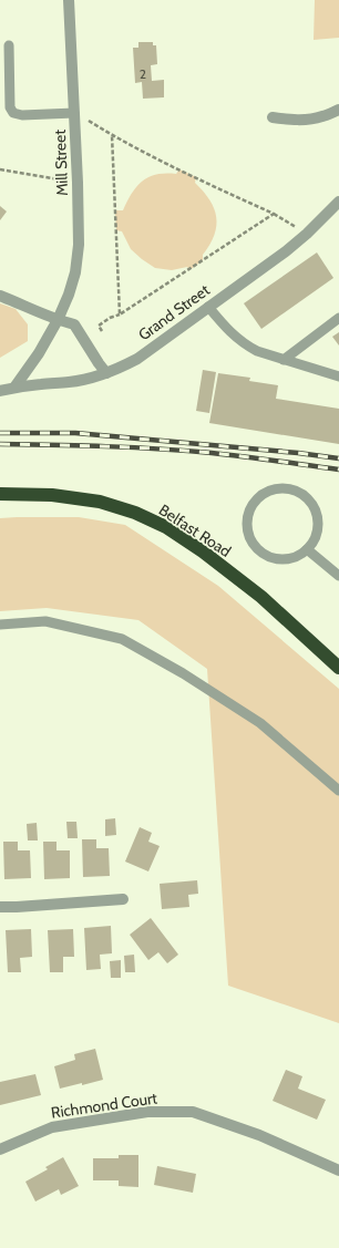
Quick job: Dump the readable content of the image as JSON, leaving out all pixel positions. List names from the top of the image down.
{
  "streets": {
    "highway": ["Belfast Road"],
    "street": ["Mill Street", "Grand Street", "Richmond Court"]
  },
  "crossings": [
    ["Mill Street", "Grand Street"]
  ],
  "house_numbers": ["2"]
}
